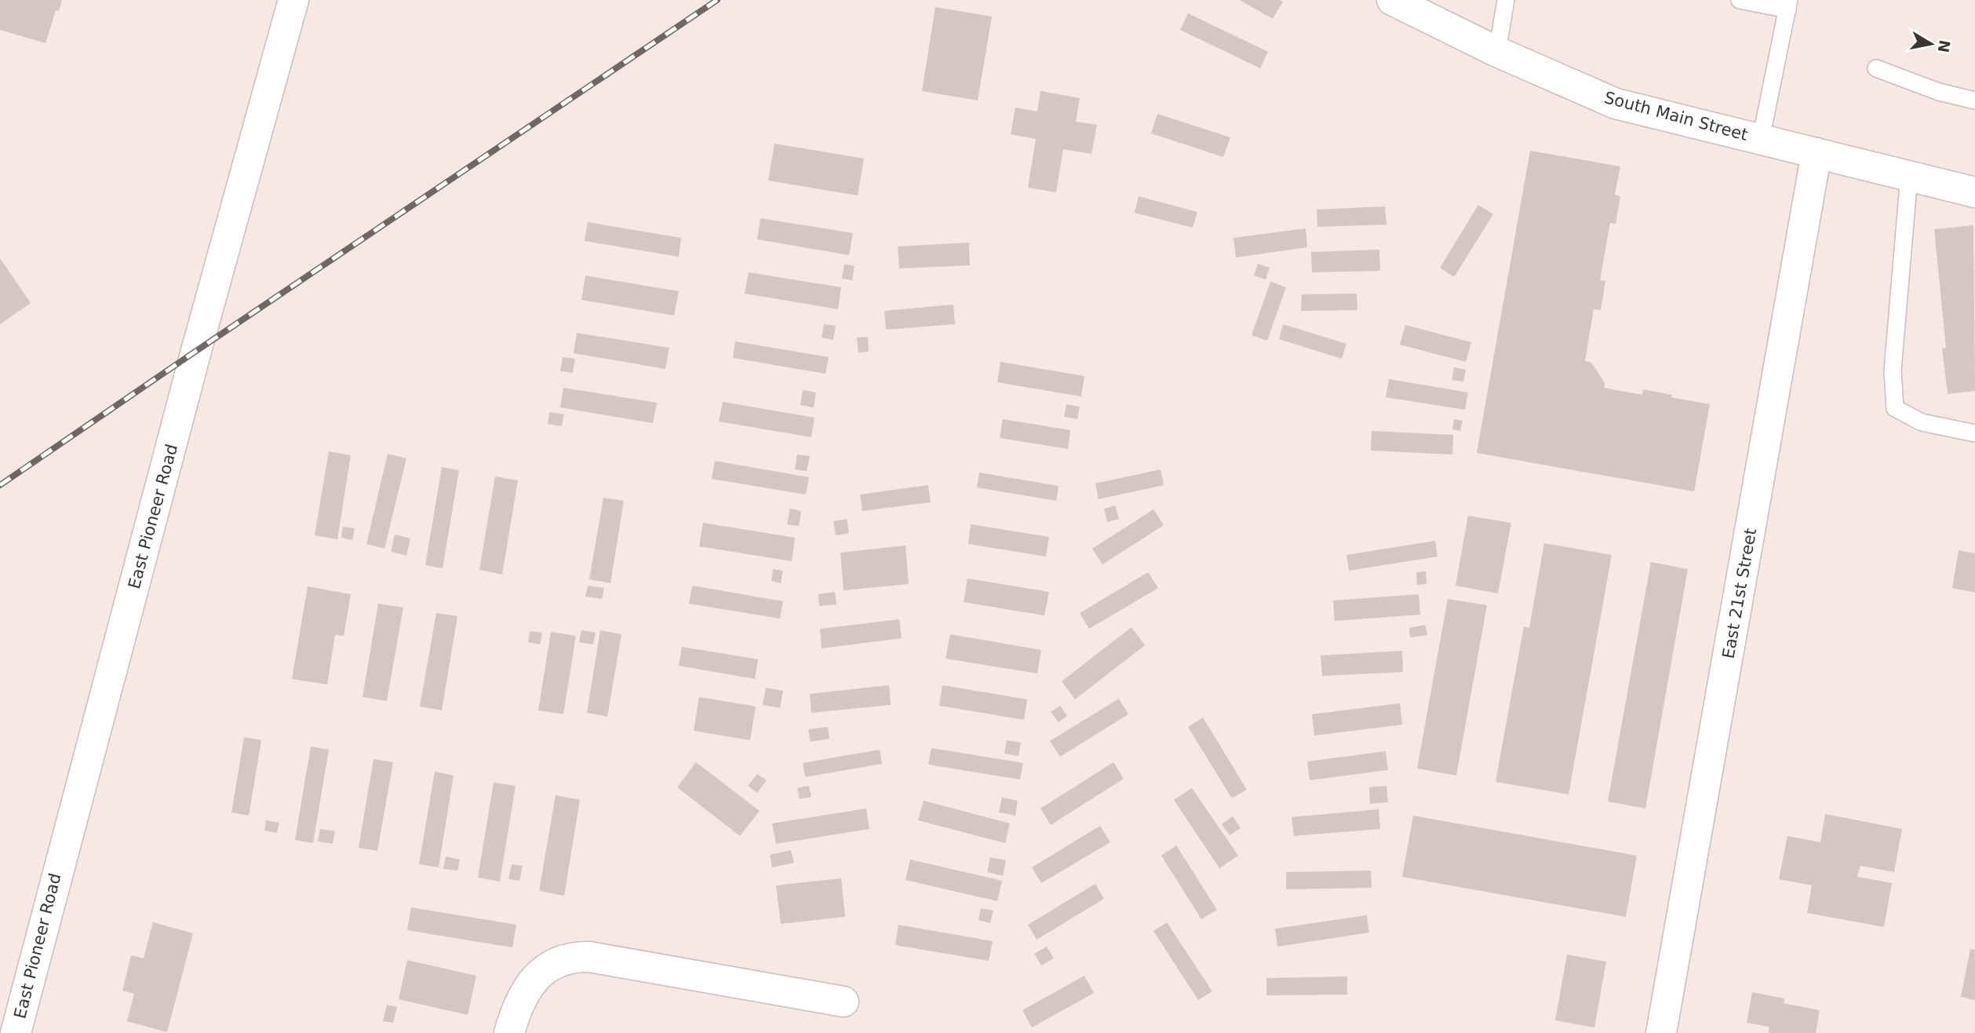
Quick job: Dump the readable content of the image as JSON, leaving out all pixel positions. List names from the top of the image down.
{
  "streets": {
    "main road": ["South Main Street", "East Pioneer Road", "East 21st Street"]
  },
  "crossings": [
    ["South Main Street", "East 21st Street"]
  ],
  "north": "right"
}
